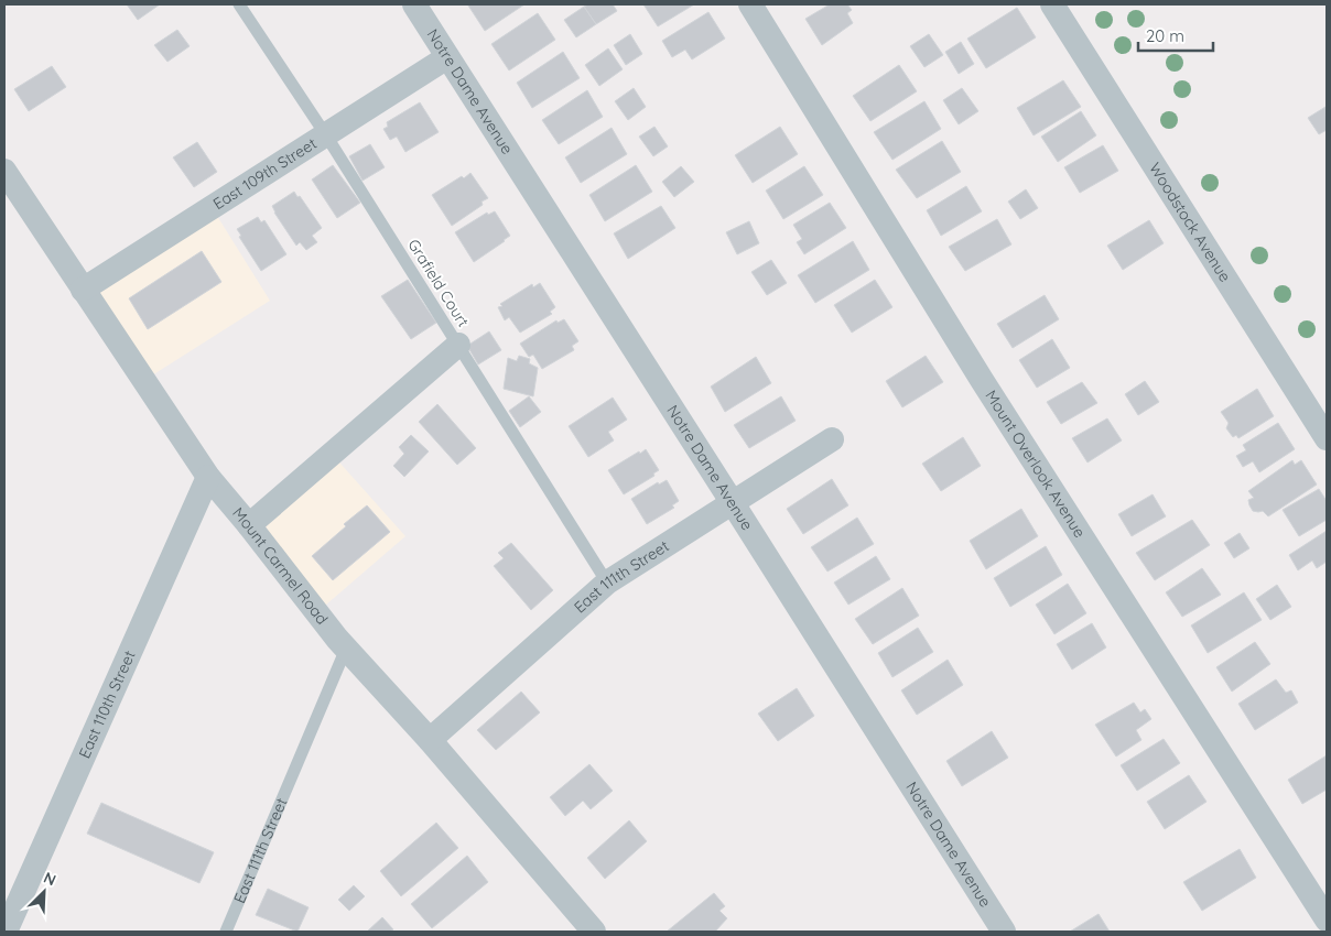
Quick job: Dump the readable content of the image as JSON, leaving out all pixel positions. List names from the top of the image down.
{
  "streets": {
    "street": [
      "Notre Dame Avenue",
      "East 109th Street",
      "Woodstock Avenue",
      "Mount Overlook Avenue",
      "Mount Carmel Road",
      "East 111th Street",
      "East 110th Street"
    ],
    "lane": ["Grafield Court"]
  },
  "crossings": [
    ["Notre Dame Avenue", "East 109th Street"],
    ["Notre Dame Avenue", "East 111th Street"],
    ["East 109th Street", "Grafield Court"],
    ["East 109th Street", "Mount Carmel Road"],
    ["Grafield Court", "East 111th Street"],
    ["Mount Carmel Road", "East 111th Street"],
    ["Mount Carmel Road", "East 110th Street"]
  ],
  "scale_bar": "20 m",
  "north": "top right"
}
